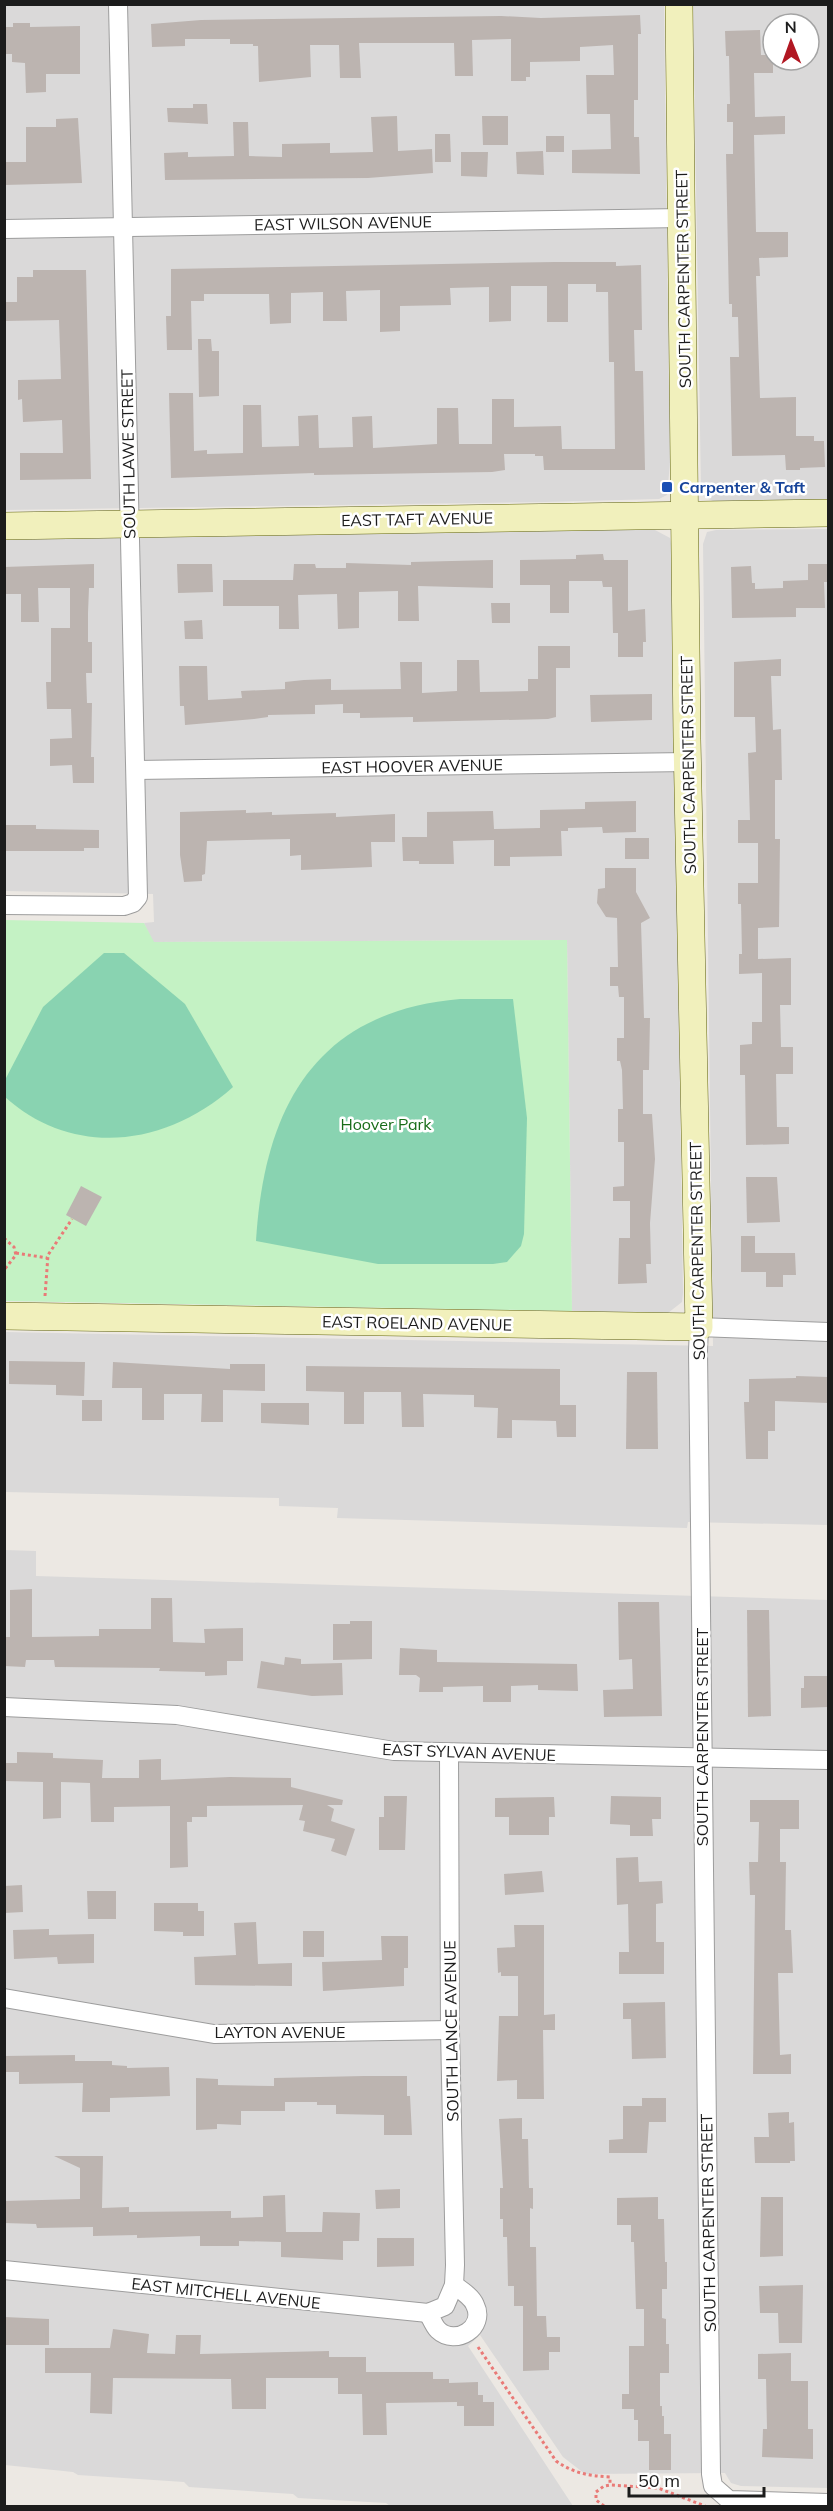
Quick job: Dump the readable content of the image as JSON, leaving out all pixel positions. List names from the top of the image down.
{
  "streets": {
    "street": [
      "EAST WILSON AVENUE",
      "SOUTH CARPENTER STREET",
      "SOUTH LAWE STREET",
      "EAST TAFT AVENUE",
      "EAST HOOVER AVENUE",
      "EAST ROELAND AVENUE",
      "EAST SYLVAN AVENUE",
      "SOUTH LANCE AVENUE",
      "LAYTON AVENUE",
      "EAST MITCHELL AVENUE"
    ]
  },
  "crossings": [
    ["EAST WILSON AVENUE", "SOUTH CARPENTER STREET"],
    ["EAST WILSON AVENUE", "SOUTH LAWE STREET"],
    ["SOUTH CARPENTER STREET", "EAST TAFT AVENUE"],
    ["SOUTH CARPENTER STREET", "EAST HOOVER AVENUE"],
    ["SOUTH CARPENTER STREET", "EAST ROELAND AVENUE"],
    ["SOUTH CARPENTER STREET", "EAST SYLVAN AVENUE"],
    ["SOUTH LAWE STREET", "EAST TAFT AVENUE"],
    ["SOUTH LAWE STREET", "EAST HOOVER AVENUE"],
    ["EAST SYLVAN AVENUE", "SOUTH LANCE AVENUE"],
    ["SOUTH LANCE AVENUE", "LAYTON AVENUE"],
    ["SOUTH LANCE AVENUE", "EAST MITCHELL AVENUE"]
  ],
  "parks": ["Hoover Park"],
  "places": {
    "transit": ["Carpenter & Taft"]
  },
  "scale_bar": "50 m",
  "north": "top"
}
